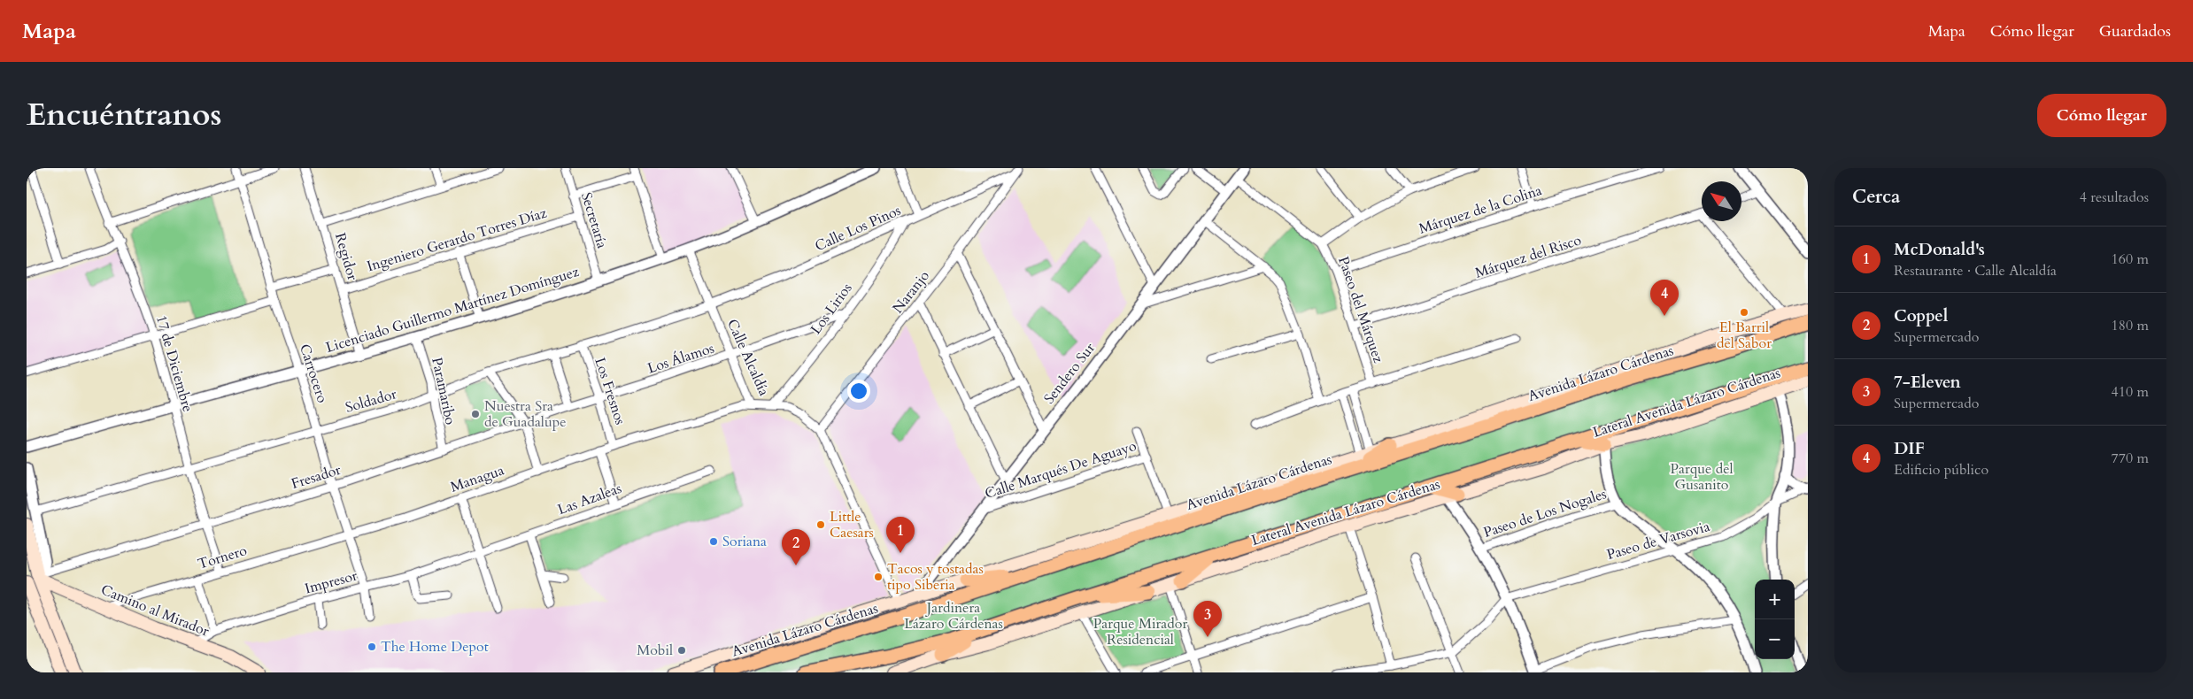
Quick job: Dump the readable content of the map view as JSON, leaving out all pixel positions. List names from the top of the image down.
{
  "streets": {
    "highway": ["Avenida Lázaro Cárdenas"],
    "main road": ["Lateral Avenida Lázaro Cárdenas", "Camino al Mirador"],
    "street": [
      "Márquez de la Colina",
      "Secretaría",
      "Calle Los Pinos",
      "Ingeniero Gerardo Torres Díaz",
      "Regidor",
      "Márquez del Risco",
      "Naranjo",
      "Los Lirios",
      "Licenciado Guillermo Martínez Domínguez",
      "Paseo del Márquez",
      "Calle Alcaldía",
      "Los Álamos",
      "17 de Diciembre",
      "Carrocero",
      "Sendero Sur",
      "Paramaribo",
      "Los Fresnos",
      "Soldador",
      "Calle Marqués De Aguayo",
      "Fresador",
      "Managua",
      "Las Azaleas",
      "Paseo de Los Nogales",
      "Paseo de Varsovia",
      "Tornero",
      "Impresor"
    ]
  },
  "crossings": [
    ["Márquez de la Colina", "Paseo del Márquez"],
    ["Secretaría", "Ingeniero Gerardo Torres Díaz"],
    ["Secretaría", "Licenciado Guillermo Martínez Domínguez"],
    ["Calle Los Pinos", "Naranjo"],
    ["Calle Los Pinos", "Los Lirios"],
    ["Calle Los Pinos", "Calle Alcaldía"],
    ["Calle Los Pinos", "Soldador"],
    ["Ingeniero Gerardo Torres Díaz", "Regidor"],
    ["Regidor", "Licenciado Guillermo Martínez Domínguez"],
    ["Márquez del Risco", "Paseo del Márquez"],
    ["Naranjo", "Calle Alcaldía"],
    ["Los Lirios", "Calle Alcaldía"],
    ["Los Lirios", "Los Álamos"],
    ["Licenciado Guillermo Martínez Domínguez", "Calle Alcaldía"],
    ["Licenciado Guillermo Martínez Domínguez", "17 de Diciembre"],
    ["Licenciado Guillermo Martínez Domínguez", "Carrocero"],
    ["Licenciado Guillermo Martínez Domínguez", "Paramaribo"],
    ["Calle Alcaldía", "Los Álamos"],
    ["Calle Alcaldía", "Soldador"],
    ["Los Álamos", "Los Fresnos"],
    ["Los Álamos", "Fresador"],
    ["17 de Diciembre", "Soldador"],
    ["17 de Diciembre", "Fresador"],
    ["17 de Diciembre", "Tornero"],
    ["Carrocero", "Soldador"],
    ["Carrocero", "Fresador"],
    ["Carrocero", "Managua"],
    ["Carrocero", "Tornero"],
    ["Carrocero", "Impresor"],
    ["Sendero Sur", "Calle Marqués De Aguayo"],
    ["Paramaribo", "Soldador"],
    ["Paramaribo", "Fresador"],
    ["Los Fresnos", "Soldador"],
    ["Los Fresnos", "Fresador"],
    ["Los Fresnos", "Managua"],
    ["Fresador", "Camino al Mirador"],
    ["Managua", "Tornero"],
    ["Las Azaleas", "Impresor"],
    ["Tornero", "Camino al Mirador"],
    ["Impresor", "Camino al Mirador"]
  ],
  "parks": ["Parque del Gusanito", "Jardinera Lázaro Cárdenas", "Parque Mirador Residencial"],
  "places": [
    "El Barril del Sabor",
    "Nuestra Sra de Guadalupe",
    "Little Caesars",
    "Soriana",
    "Tacos y tostadas tipo Siberia",
    "The Home Depot",
    "Mobil"
  ],
  "north": "top left",
  "page": {
    "header": "Mapa",
    "nav": ["Mapa", "Cómo llegar", "Guardados"],
    "title": "Encuéntranos",
    "buttons": "Cómo llegar",
    "heading": ["Cerca", "4 resultados"],
    "list": [
      {
        "mark": "1",
        "name": "McDonald's",
        "note": "Restaurante · Calle Alcaldía",
        "value": "160 m"
      },
      {
        "mark": "2",
        "name": "Coppel",
        "note": "Supermercado",
        "value": "180 m"
      },
      {
        "mark": "3",
        "name": "7-Eleven",
        "note": "Supermercado",
        "value": "410 m"
      },
      {
        "mark": "4",
        "name": "DIF",
        "note": "Edificio público",
        "value": "770 m"
      }
    ],
    "pins": [
      "4",
      "1",
      "2",
      "3"
    ],
    "map_buttons": ["+", "−"]
  }
}
